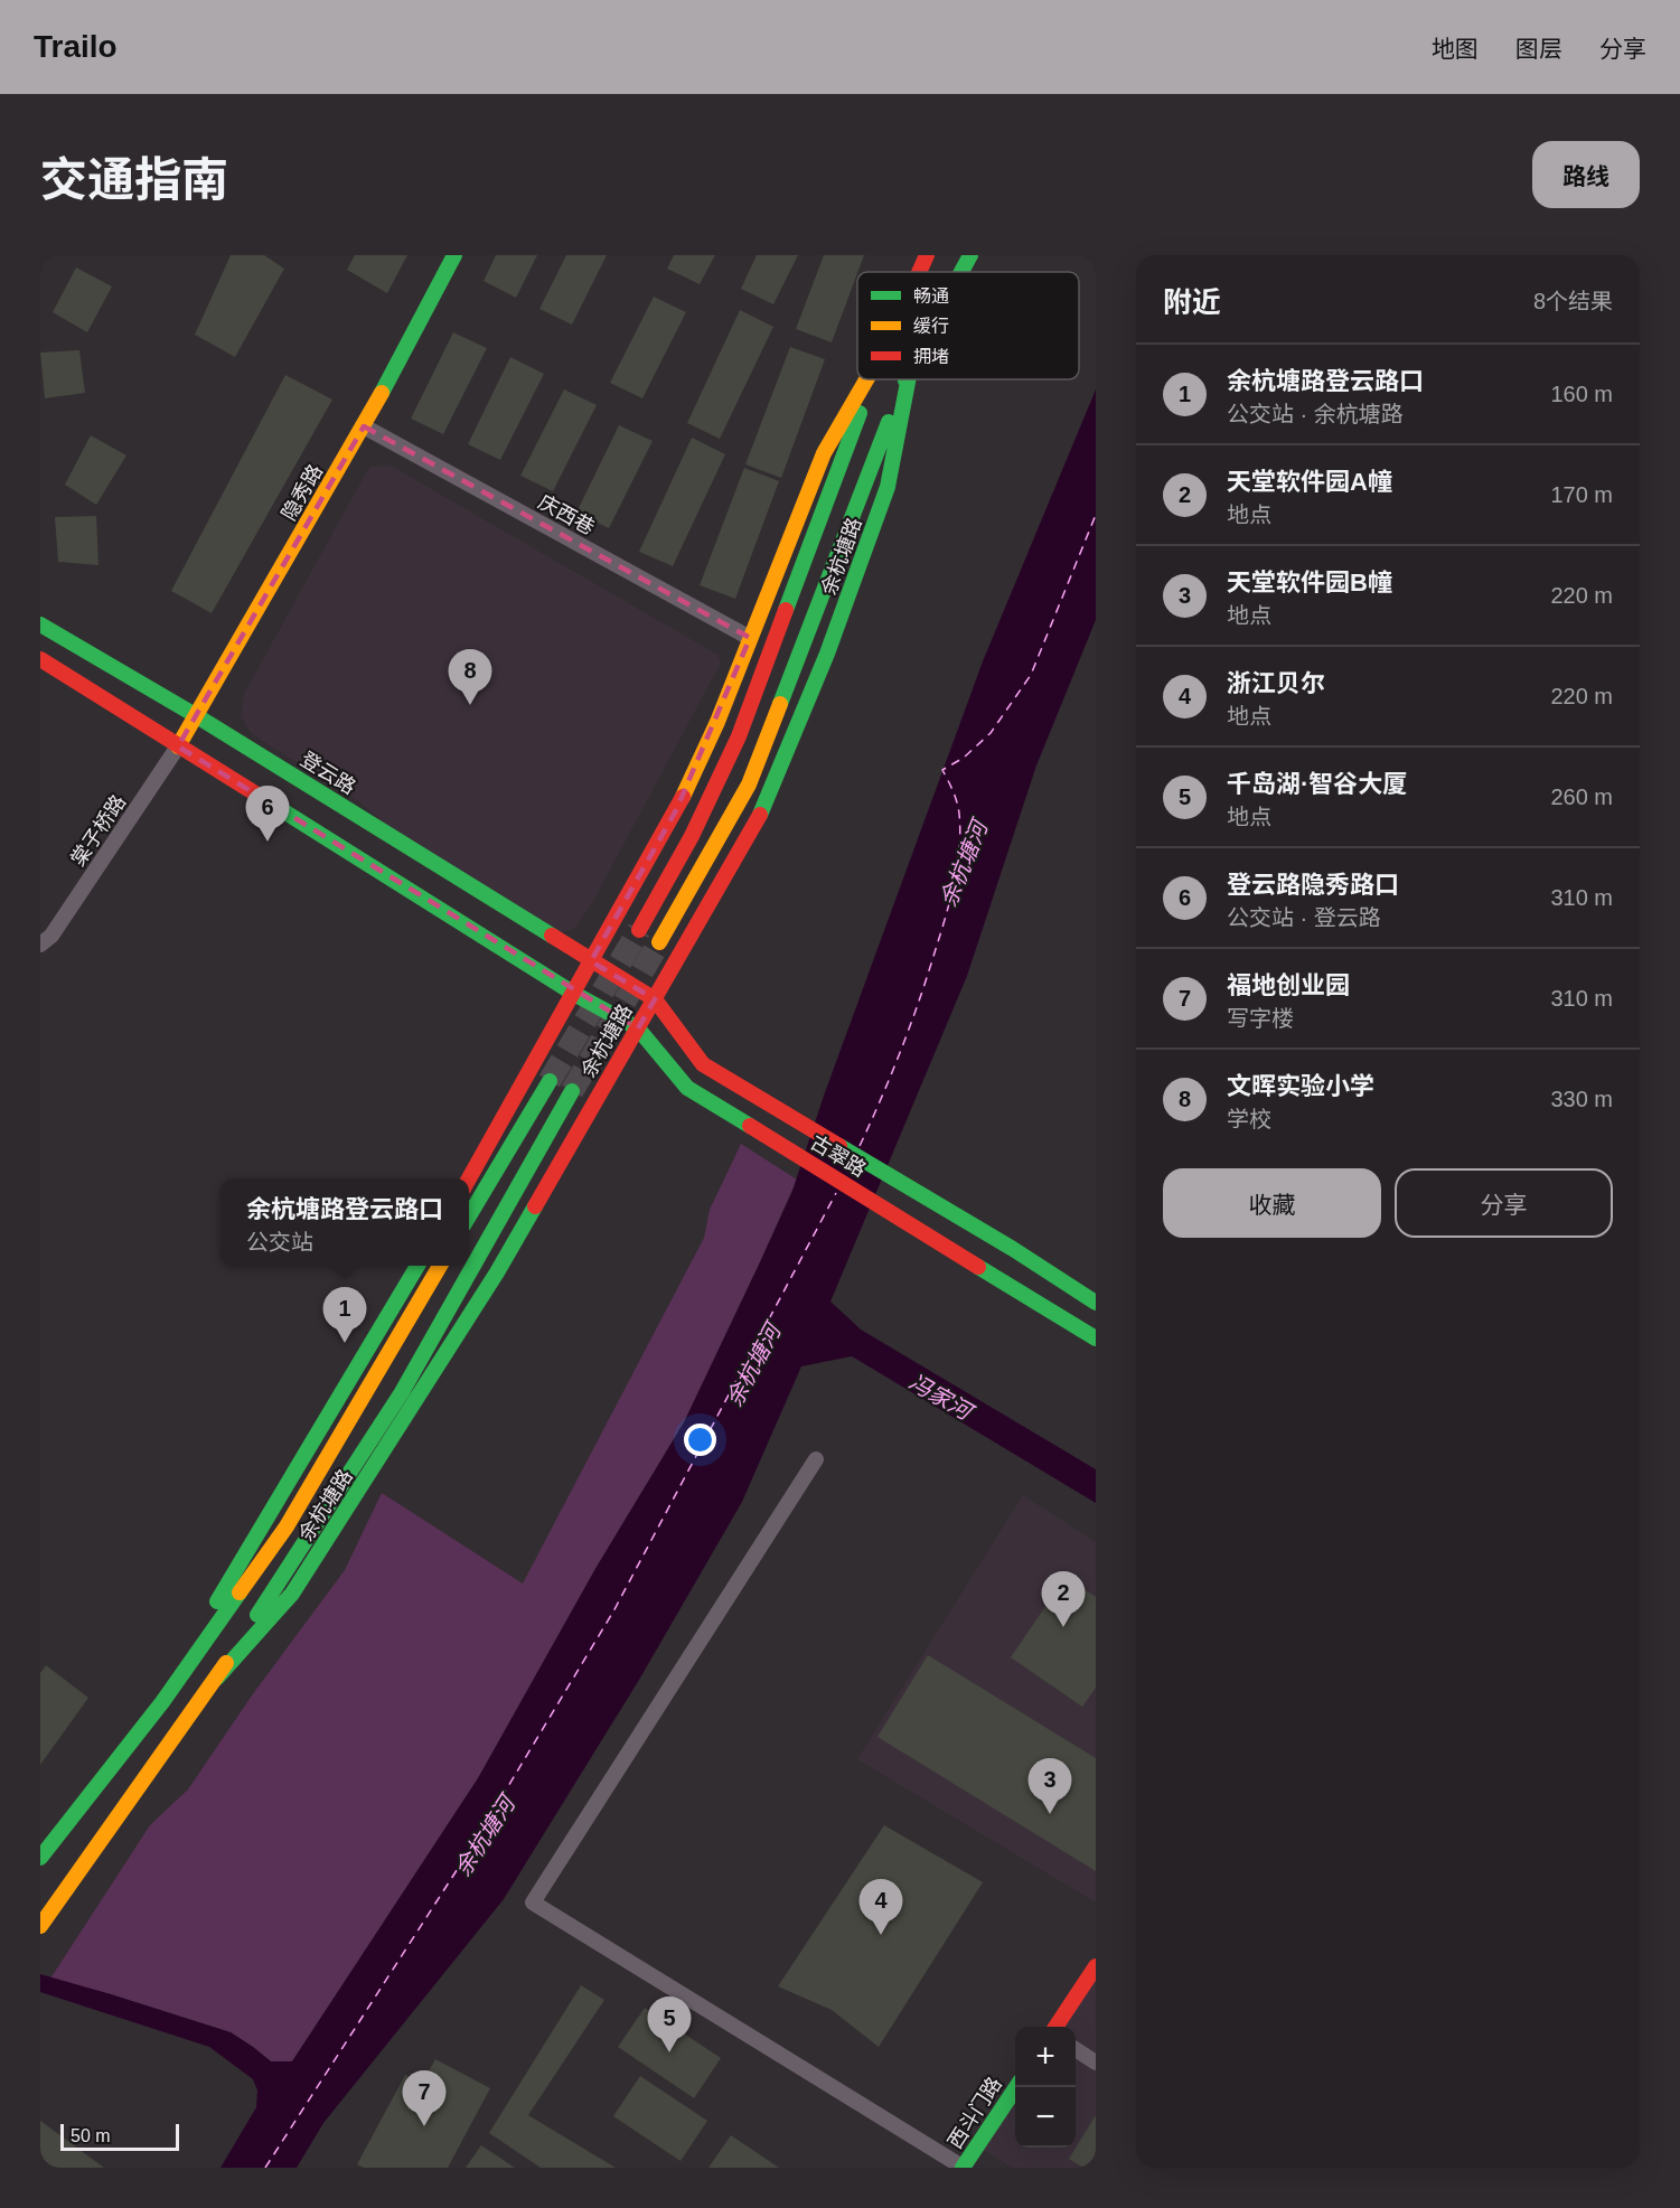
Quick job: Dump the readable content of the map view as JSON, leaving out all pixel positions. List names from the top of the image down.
{
  "streets": {
    "main road": [
      "隐秀路",
      "余杭塘路",
      "登云路",
      "古翠路",
      "西斗门路"
    ],
    "street": ["庆西巷", "棠子桥路"]
  },
  "crossings": [
    ["隐秀路", "庆西巷"],
    ["隐秀路", "登云路"],
    ["隐秀路", "棠子桥路"],
    ["庆西巷", "余杭塘路"],
    ["余杭塘路", "登云路"],
    ["余杭塘路", "古翠路"],
    ["登云路", "古翠路"]
  ],
  "water": ["余杭塘河", "冯家河"],
  "legend": ["畅通", "缓行", "拥堵"],
  "scale_bar": "50 m",
  "page": {
    "header": "Trailo",
    "nav": ["地图", "图层", "分享"],
    "title": "交通指南",
    "buttons": [
      "路线",
      ["收藏", "分享"]
    ],
    "heading": ["附近", "8个结果"],
    "list": [
      {
        "mark": "1",
        "name": "余杭塘路登云路口",
        "note": "公交站 · 余杭塘路",
        "value": "160 m"
      },
      {
        "mark": "2",
        "name": "天堂软件园A幢",
        "note": "地点",
        "value": "170 m"
      },
      {
        "mark": "3",
        "name": "天堂软件园B幢",
        "note": "地点",
        "value": "220 m"
      },
      {
        "mark": "4",
        "name": "浙江贝尔",
        "note": "地点",
        "value": "220 m"
      },
      {
        "mark": "5",
        "name": "千岛湖·智谷大厦",
        "note": "地点",
        "value": "260 m"
      },
      {
        "mark": "6",
        "name": "登云路隐秀路口",
        "note": "公交站 · 登云路",
        "value": "310 m"
      },
      {
        "mark": "7",
        "name": "福地创业园",
        "note": "写字楼",
        "value": "310 m"
      },
      {
        "mark": "8",
        "name": "文晖实验小学",
        "note": "学校",
        "value": "330 m"
      }
    ],
    "pins": [
      "8",
      "6",
      "1",
      "2",
      "3",
      "4",
      "5",
      "7"
    ],
    "popup": ["余杭塘路登云路口", "公交站"],
    "map_buttons": ["+", "−"],
    "scale": "50 m"
  }
}
